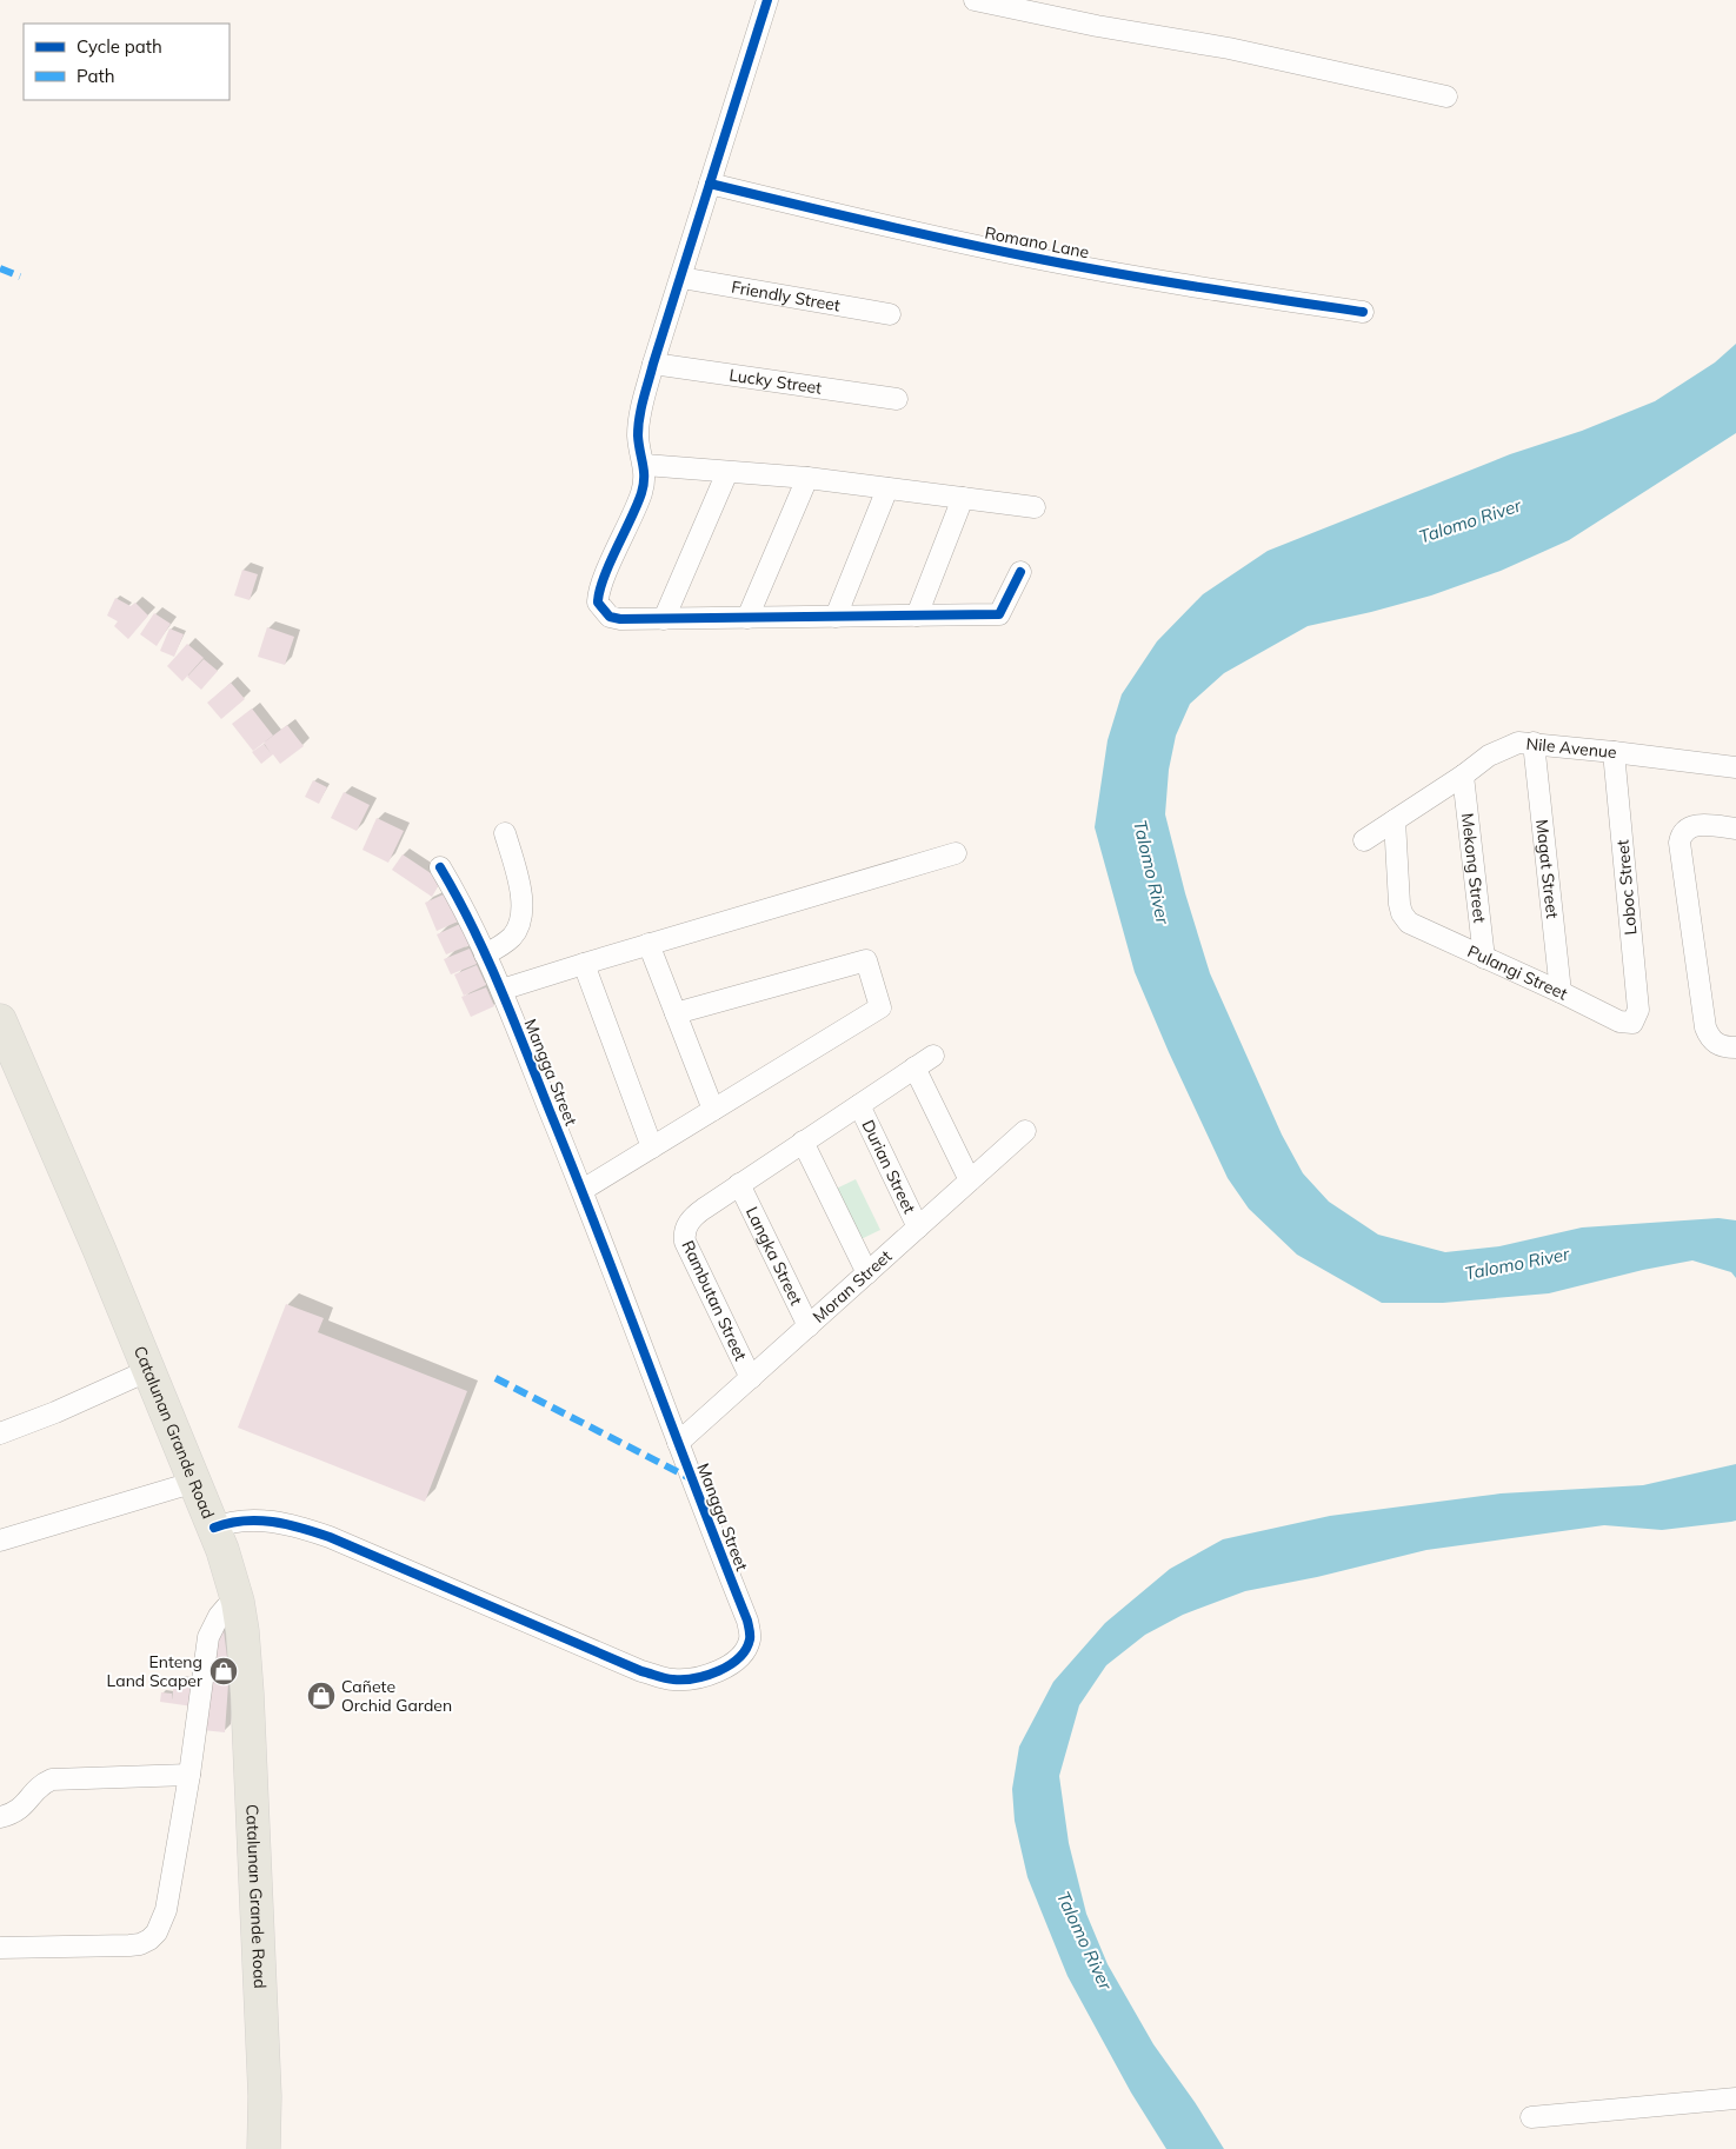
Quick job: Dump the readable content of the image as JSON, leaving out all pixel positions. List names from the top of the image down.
{
  "streets": {
    "main road": ["Catalunan Grande Road"],
    "street": [
      "Romano Lane",
      "Friendly Street",
      "Lucky Street",
      "Nile Avenue",
      "Mekong Street",
      "Magat Street",
      "Loboc Street",
      "Pulangi Street",
      "Mangga Street",
      "Durian Street",
      "Langka Street",
      "Moran Street",
      "Rambutan Street"
    ]
  },
  "crossings": [
    ["Nile Avenue", "Mekong Street"],
    ["Nile Avenue", "Magat Street"],
    ["Nile Avenue", "Loboc Street"],
    ["Nile Avenue", "Pulangi Street"],
    ["Mekong Street", "Pulangi Street"],
    ["Magat Street", "Pulangi Street"],
    ["Loboc Street", "Pulangi Street"],
    ["Mangga Street", "Moran Street"],
    ["Mangga Street", "Catalunan Grande Road"],
    ["Durian Street", "Moran Street"],
    ["Langka Street", "Moran Street"],
    ["Langka Street", "Rambutan Street"],
    ["Moran Street", "Rambutan Street"]
  ],
  "water": ["Talomo River"],
  "places": {
    "shop": ["Enteng Land Scaper", "Cañete Orchid Garden"]
  },
  "legend": ["Cycle path", "Path"]
}
